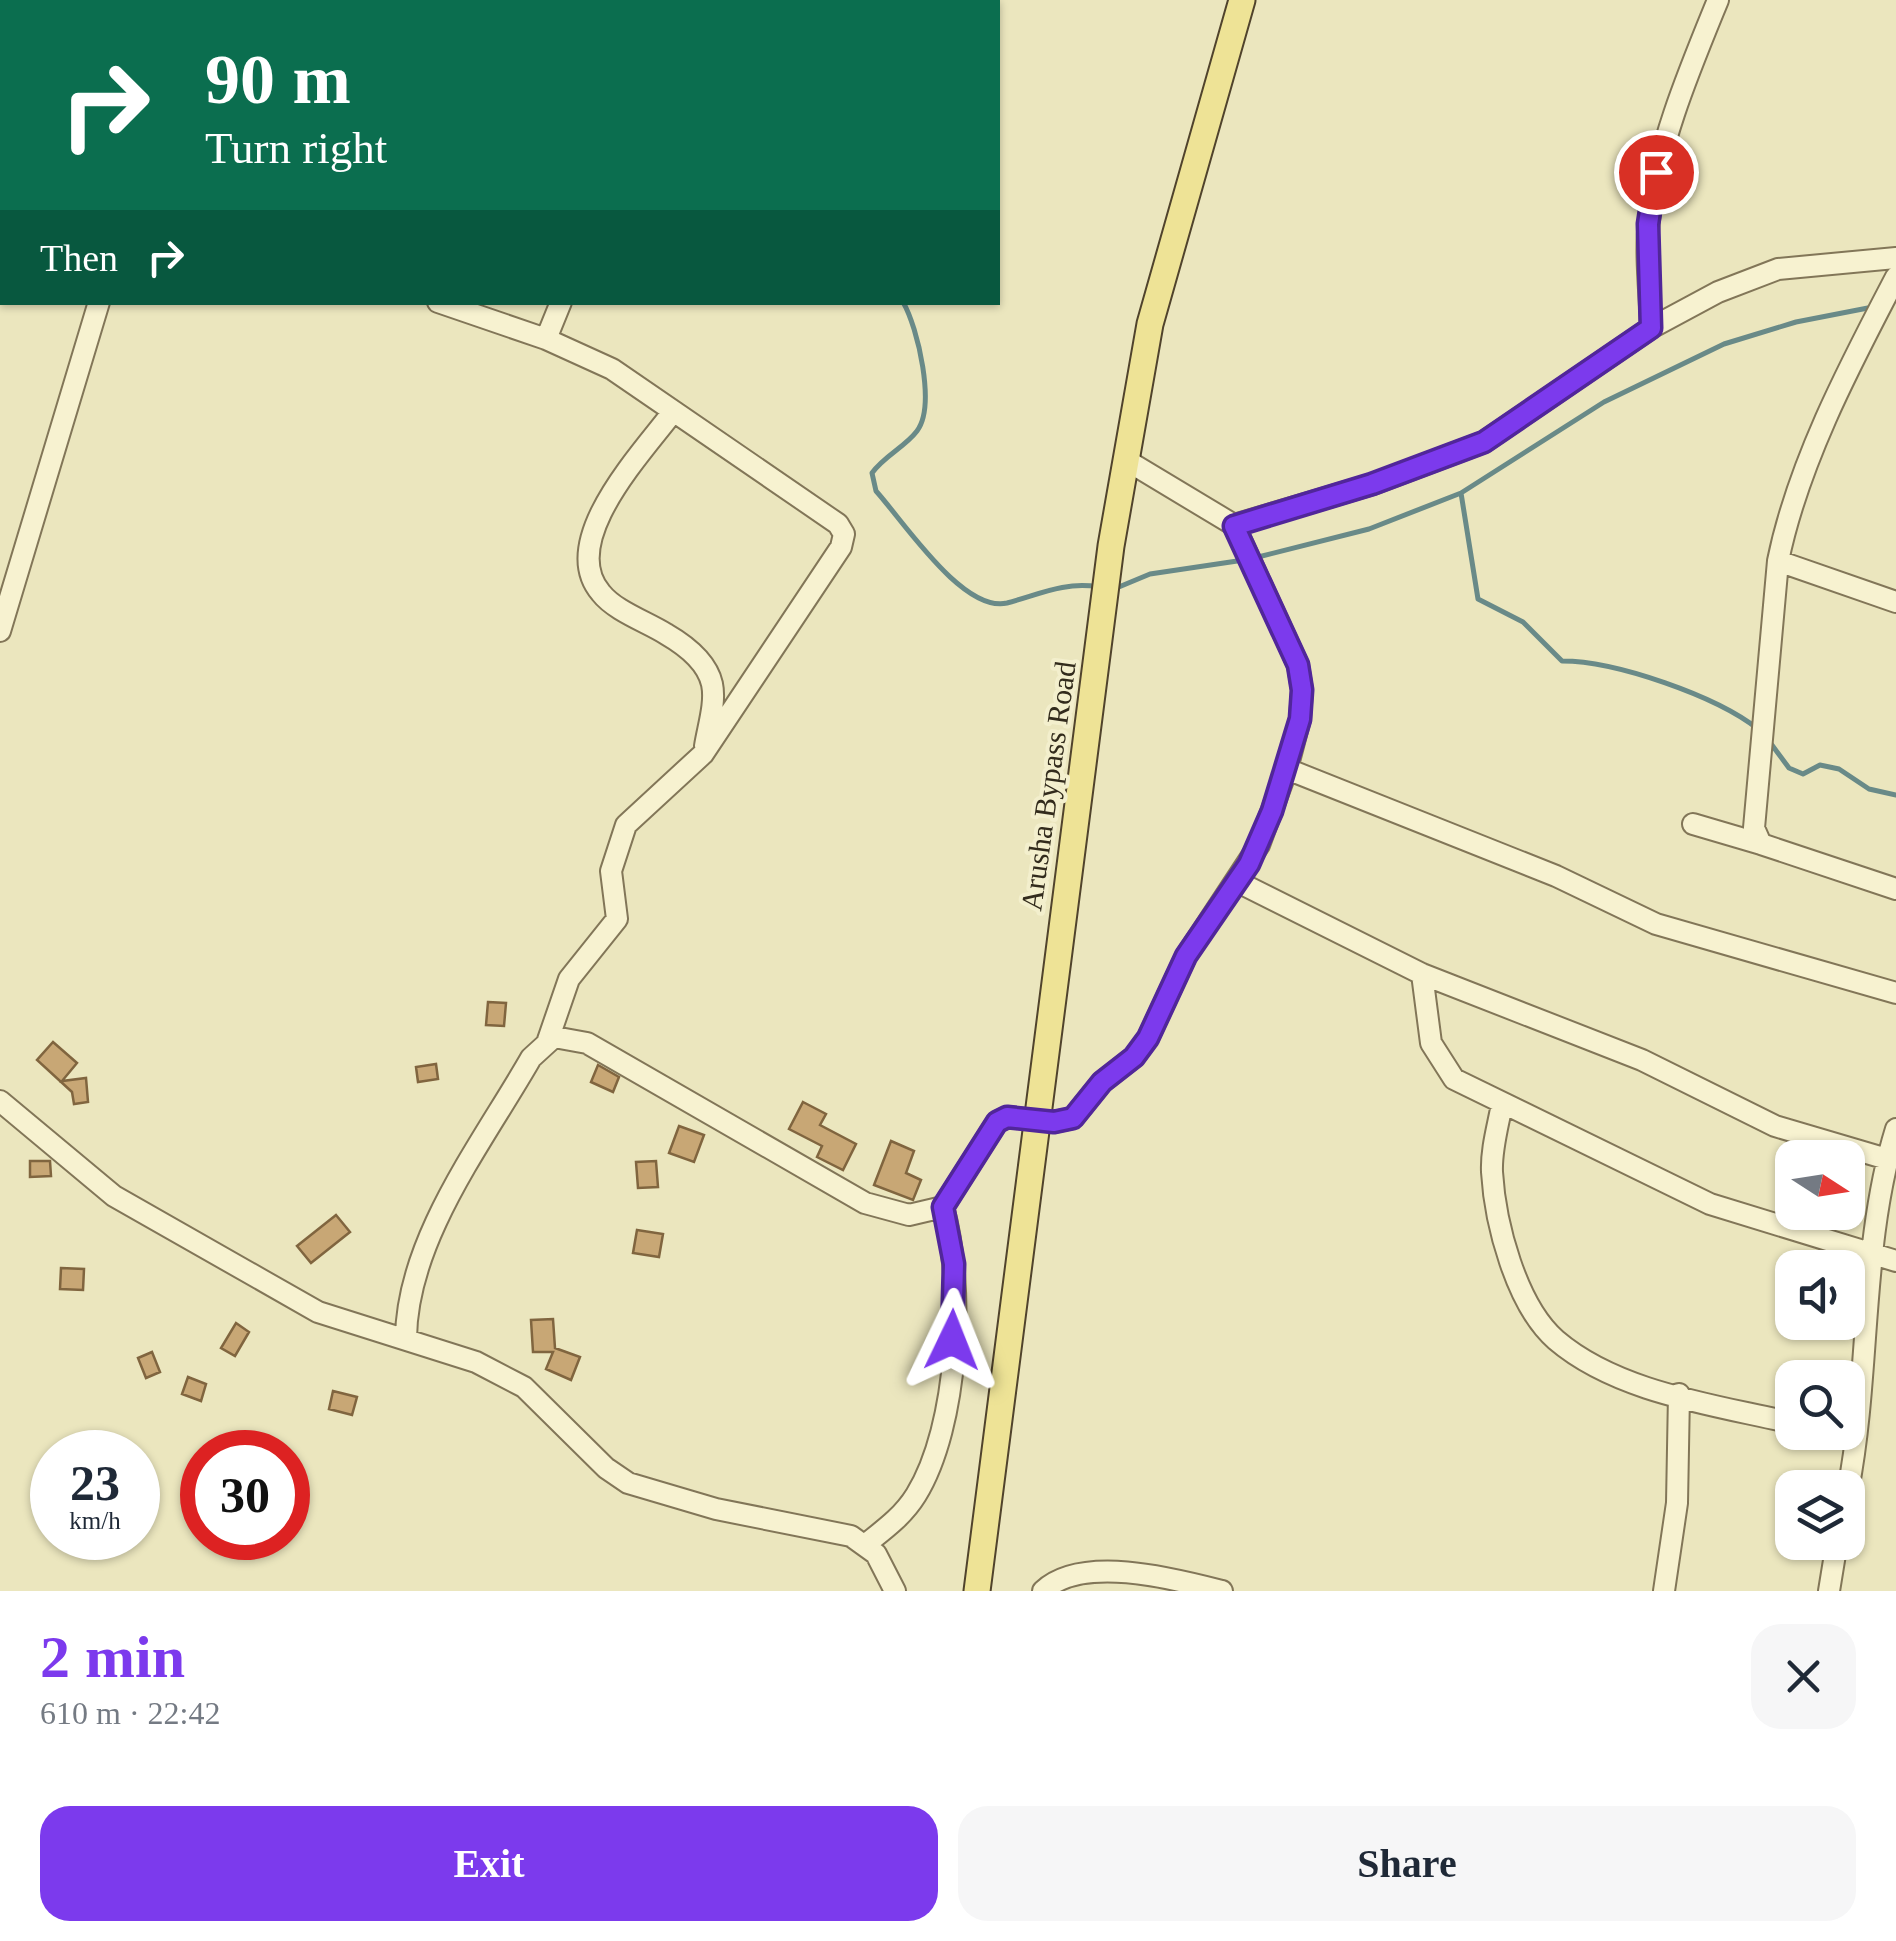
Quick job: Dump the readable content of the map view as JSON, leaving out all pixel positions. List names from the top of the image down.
{
  "streets": {
    "main road": ["Arusha Bypass Road"]
  },
  "north": "right",
  "page": {
    "turn": ["90 m", "Turn right"],
    "then": "Then",
    "speed": "23 km/h",
    "limit": "30",
    "heading": ["2 min", "610 m · 22:42"],
    "buttons": ["Exit", "Share"]
  }
}
